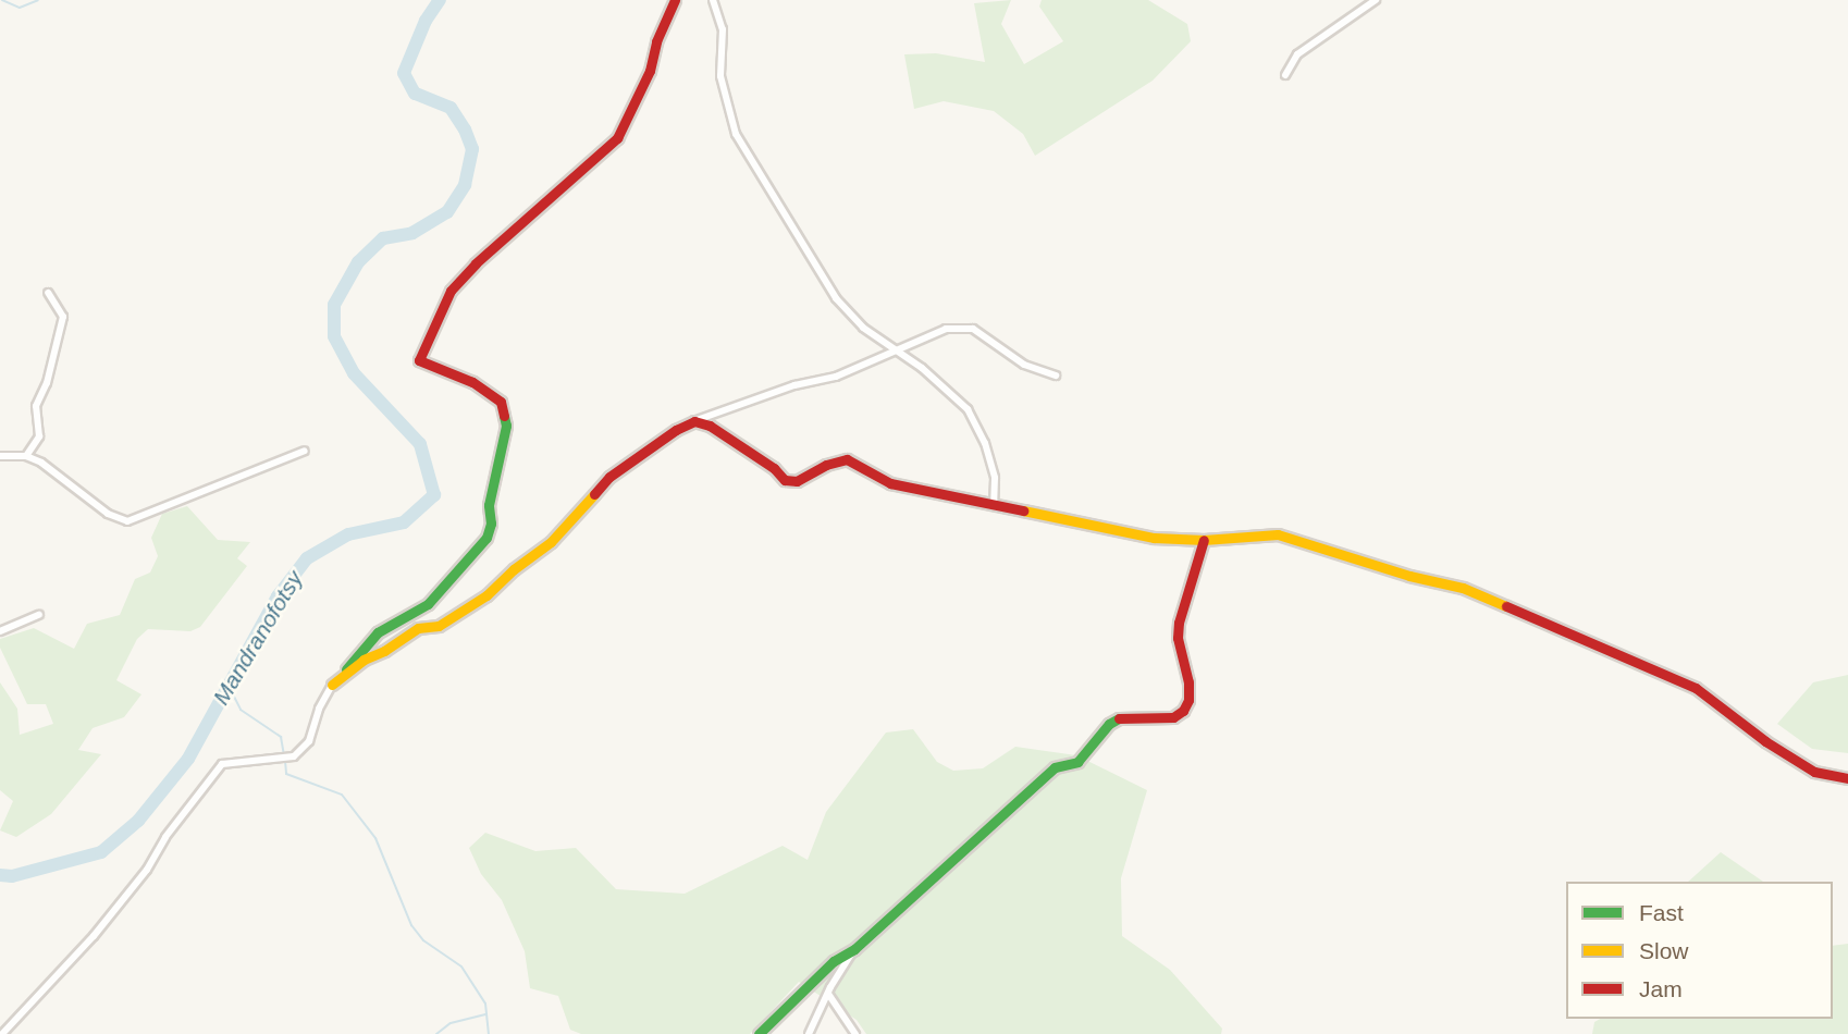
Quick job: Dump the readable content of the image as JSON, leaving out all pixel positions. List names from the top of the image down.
{
  "water": ["Mandranofotsy"],
  "legend": ["Fast", "Slow", "Jam"]
}
